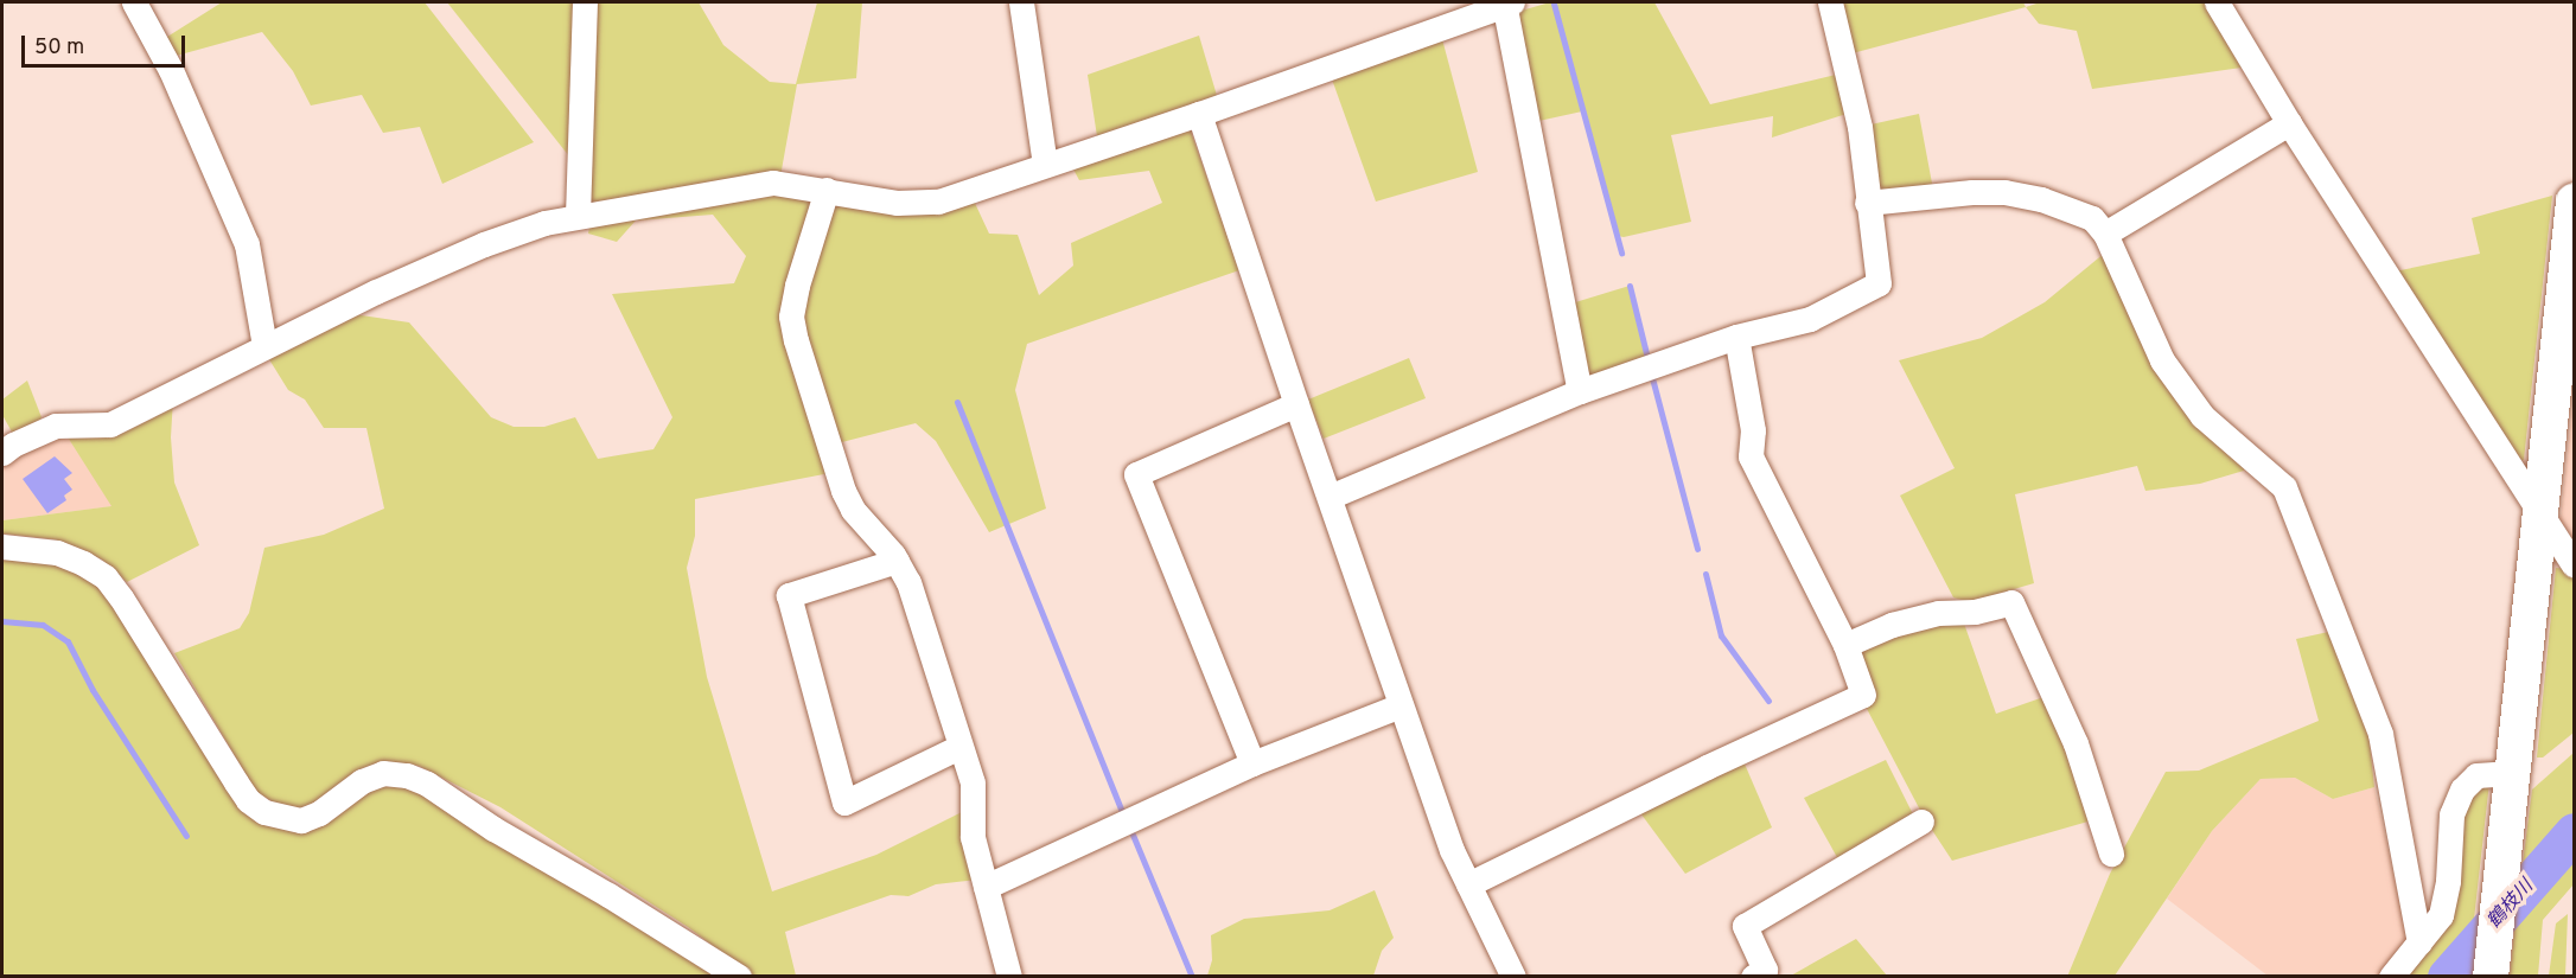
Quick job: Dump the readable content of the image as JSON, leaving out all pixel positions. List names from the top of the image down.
{
  "water": ["鶴枝川"],
  "scale_bar": "50 m"
}
